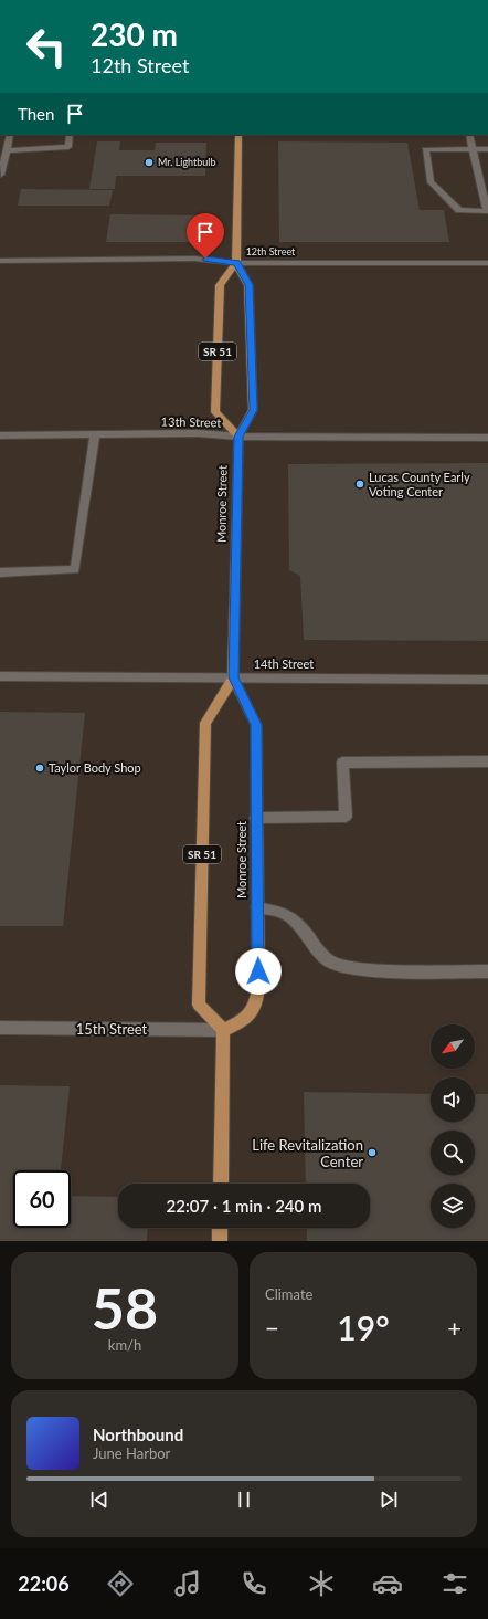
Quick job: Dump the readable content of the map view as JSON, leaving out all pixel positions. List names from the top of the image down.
{
  "streets": {
    "main road": ["SR 51", "Monroe Street"],
    "street": [
      "12th Street",
      "13th Street",
      "14th Street",
      "15th Street"
    ]
  },
  "crossings": [
    ["12th Street", "SR 51"],
    ["12th Street", "Monroe Street"],
    ["SR 51", "13th Street"],
    ["SR 51", "Monroe Street"],
    ["SR 51", "14th Street"],
    ["SR 51", "15th Street"],
    ["13th Street", "Monroe Street"],
    ["Monroe Street", "14th Street"],
    ["Monroe Street", "15th Street"]
  ],
  "places": [
    "Mr. Lightbulb",
    "Lucas County Early Voting Center",
    "Taylor Body Shop",
    "Life Revitalization Center"
  ],
  "north": "bottom left",
  "page": {
    "turn": ["230 m", "12th Street"],
    "then": "Then",
    "limit": "60",
    "trip": "22:07 · 1 min · 240 m",
    "tile": [
      ["58", "km/h"],
      "Climate"
    ],
    "heat": ["−", "19°", "+"],
    "song": ["Northbound", "June Harbor"],
    "tabs": "22:06"
  }
}
